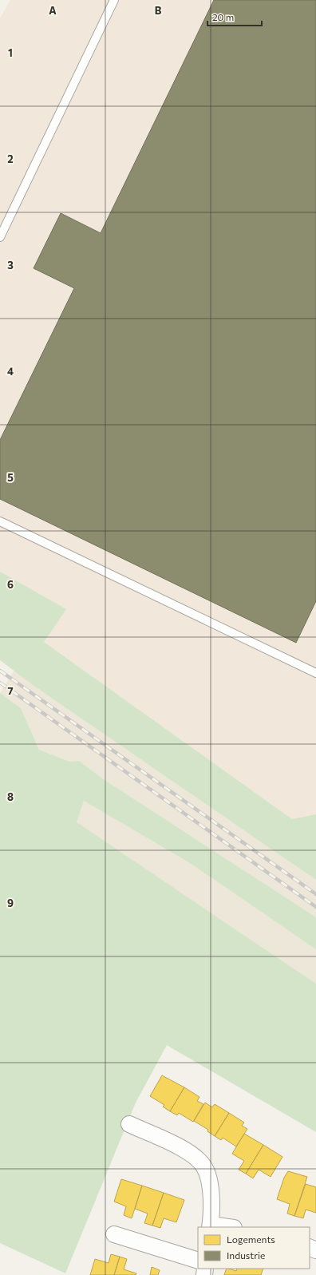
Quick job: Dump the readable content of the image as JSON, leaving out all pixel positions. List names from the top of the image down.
{
  "legend": ["Logements", "Industrie"],
  "scale_bar": "20 m",
  "grid": {
    "columns": ["A", "B"],
    "rows": [
      "1",
      "2",
      "3",
      "4",
      "5",
      "6",
      "7",
      "8",
      "9"
    ]
  }
}
